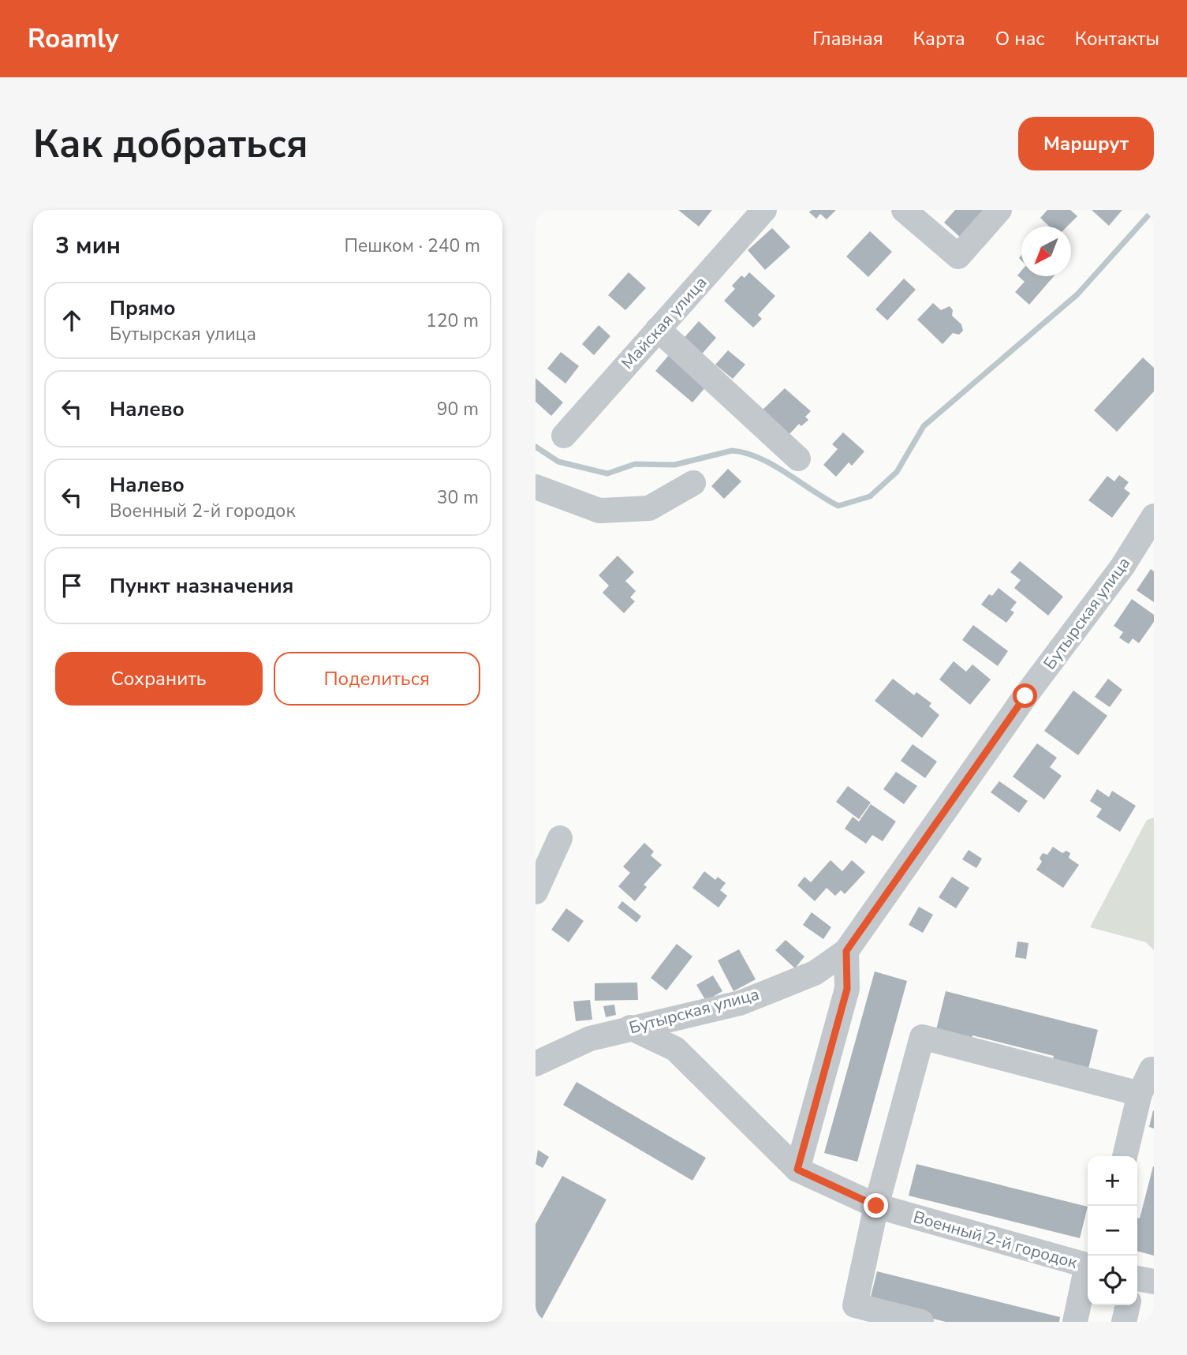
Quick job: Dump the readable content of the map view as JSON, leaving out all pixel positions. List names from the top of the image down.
{
  "streets": {
    "street": ["Майская улица", "Бутырская улица", "Военный 2-й городок"]
  },
  "crossings": [
    ["Бутырская улица", "Военный 2-й городок"]
  ],
  "north": "bottom left",
  "page": {
    "header": "Roamly",
    "nav": [
      "Главная",
      "Карта",
      "О нас",
      "Контакты"
    ],
    "buttons": [
      "Маршрут",
      ["Сохранить", "Поделиться"]
    ],
    "title": "Как добраться",
    "heading": ["3 мин", "Пешком · 240 m"],
    "list": [
      ["Прямо", "Бутырская улица", "120 m"],
      ["Налево", "90 m"],
      ["Налево", "Военный 2-й городок", "30 m"],
      "Пункт назначения"
    ],
    "map_buttons": ["+", "−"]
  }
}
